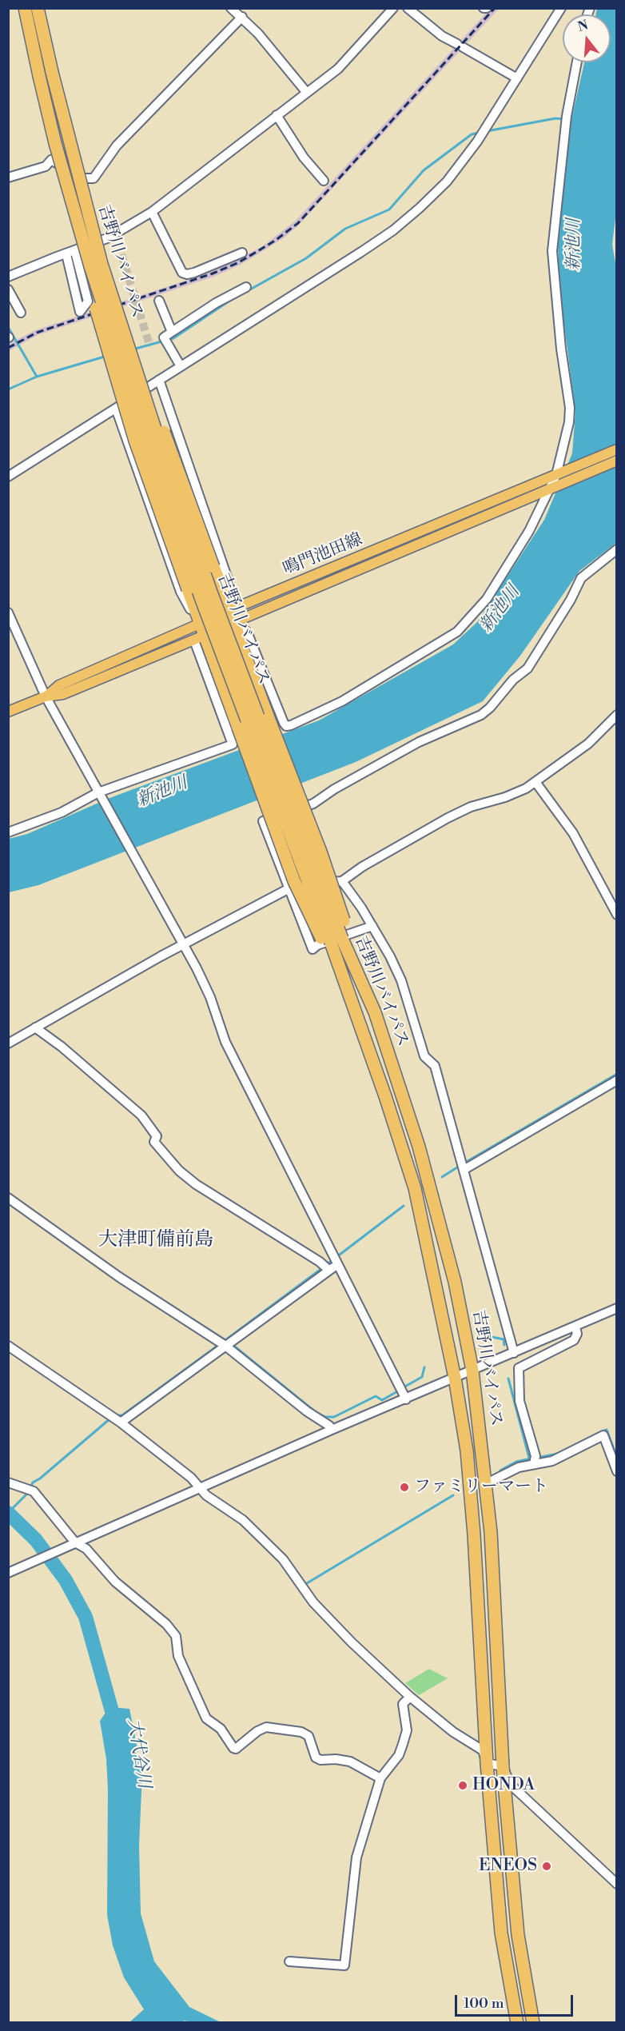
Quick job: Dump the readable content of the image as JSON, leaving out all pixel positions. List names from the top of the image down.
{
  "streets": {
    "highway": ["吉野川バイパス"],
    "main road": ["鳴門池田線"]
  },
  "districts": ["大津町備前島"],
  "water": ["新池川", "大代谷川"],
  "places": ["ファミリーマート", "HONDA", "ENEOS"],
  "scale_bar": "100 m",
  "north": "top"
}
